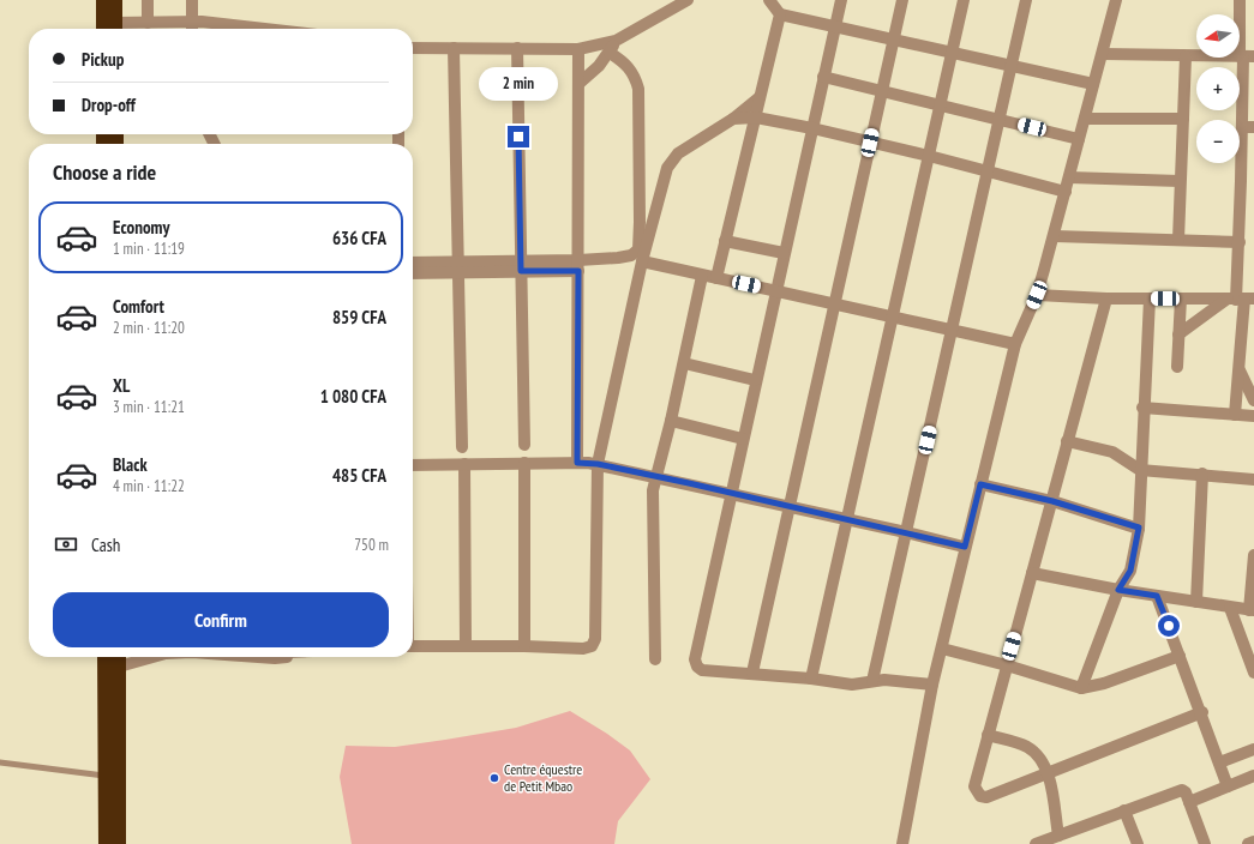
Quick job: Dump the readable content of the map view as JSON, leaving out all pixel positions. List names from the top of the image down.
{
  "places": ["Centre équestre de Petit Mbao"],
  "north": "left",
  "page": {
    "map_buttons": ["+", "−"],
    "banner": ["Pickup", "Drop-off"],
    "bubble": "2 min",
    "heading": "Choose a ride",
    "list": [
      {
        "name": "Economy",
        "note": "1 min · 11:19",
        "value": "636 CFA"
      },
      {
        "name": "Comfort",
        "note": "2 min · 11:20",
        "value": "859 CFA"
      },
      {
        "name": "XL",
        "note": "3 min · 11:21",
        "value": "1 080 CFA"
      },
      {
        "name": "Black",
        "note": "4 min · 11:22",
        "value": "485 CFA"
      }
    ],
    "pay": ["Cash", "750 m"],
    "buttons": "Confirm"
  }
}
